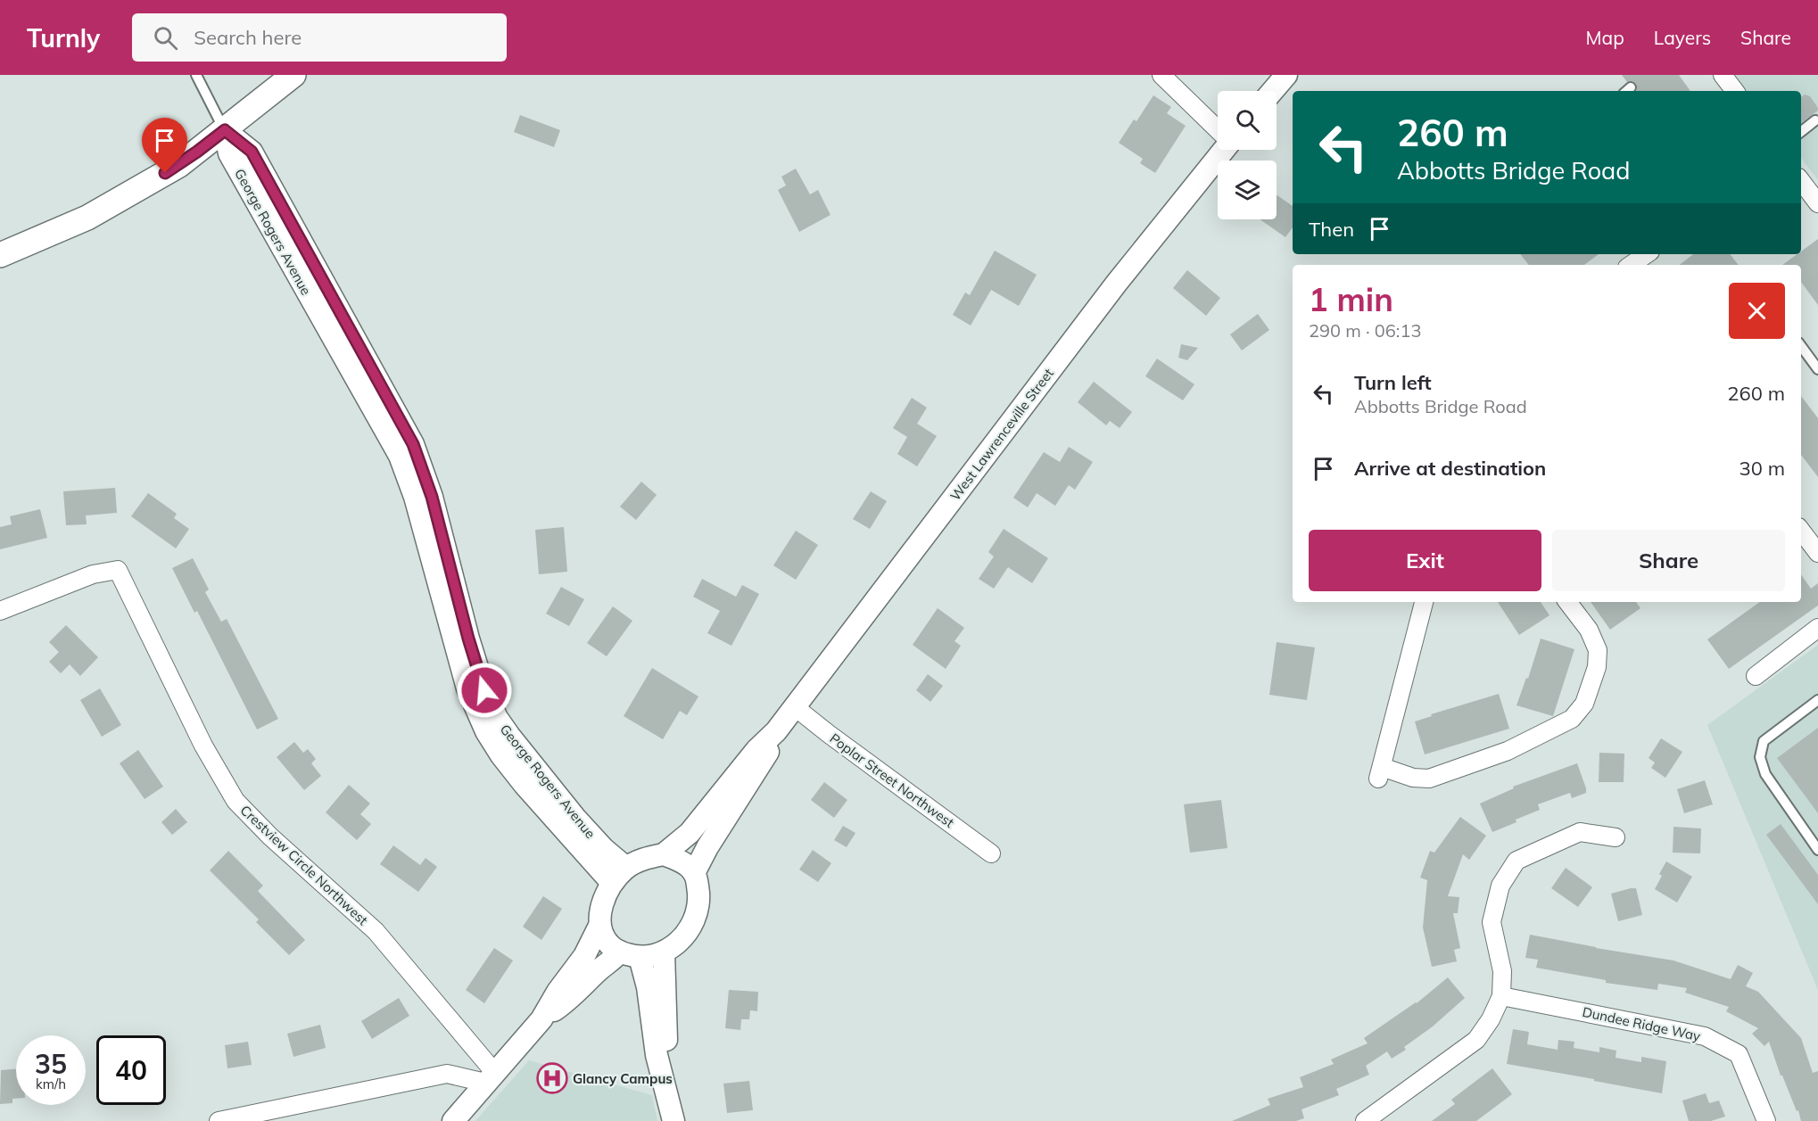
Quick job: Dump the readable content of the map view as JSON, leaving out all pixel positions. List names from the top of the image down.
{
  "streets": {
    "street": [
      "George Rogers Avenue",
      "West Lawrenceville Street",
      "Poplar Street Northwest",
      "Crestview Circle Northwest",
      "Dundee Ridge Way"
    ]
  },
  "crossings": [
    ["George Rogers Avenue", "West Lawrenceville Street"],
    ["West Lawrenceville Street", "Poplar Street Northwest"]
  ],
  "places": {
    "hospital": ["Glancy Campus"]
  },
  "page": {
    "header": "Turnly",
    "search": "Search here",
    "nav": ["Map", "Layers", "Share"],
    "turn": ["260 m", "Abbotts Bridge Road"],
    "then": "Then",
    "heading": ["1 min", "290 m · 06:13"],
    "list": [
      {
        "name": "Turn left",
        "note": "Abbotts Bridge Road",
        "value": "260 m"
      },
      {
        "name": "Arrive at destination",
        "value": "30 m"
      }
    ],
    "buttons": ["Exit", "Share"],
    "speed": "35 km/h",
    "limit": "40"
  }
}
